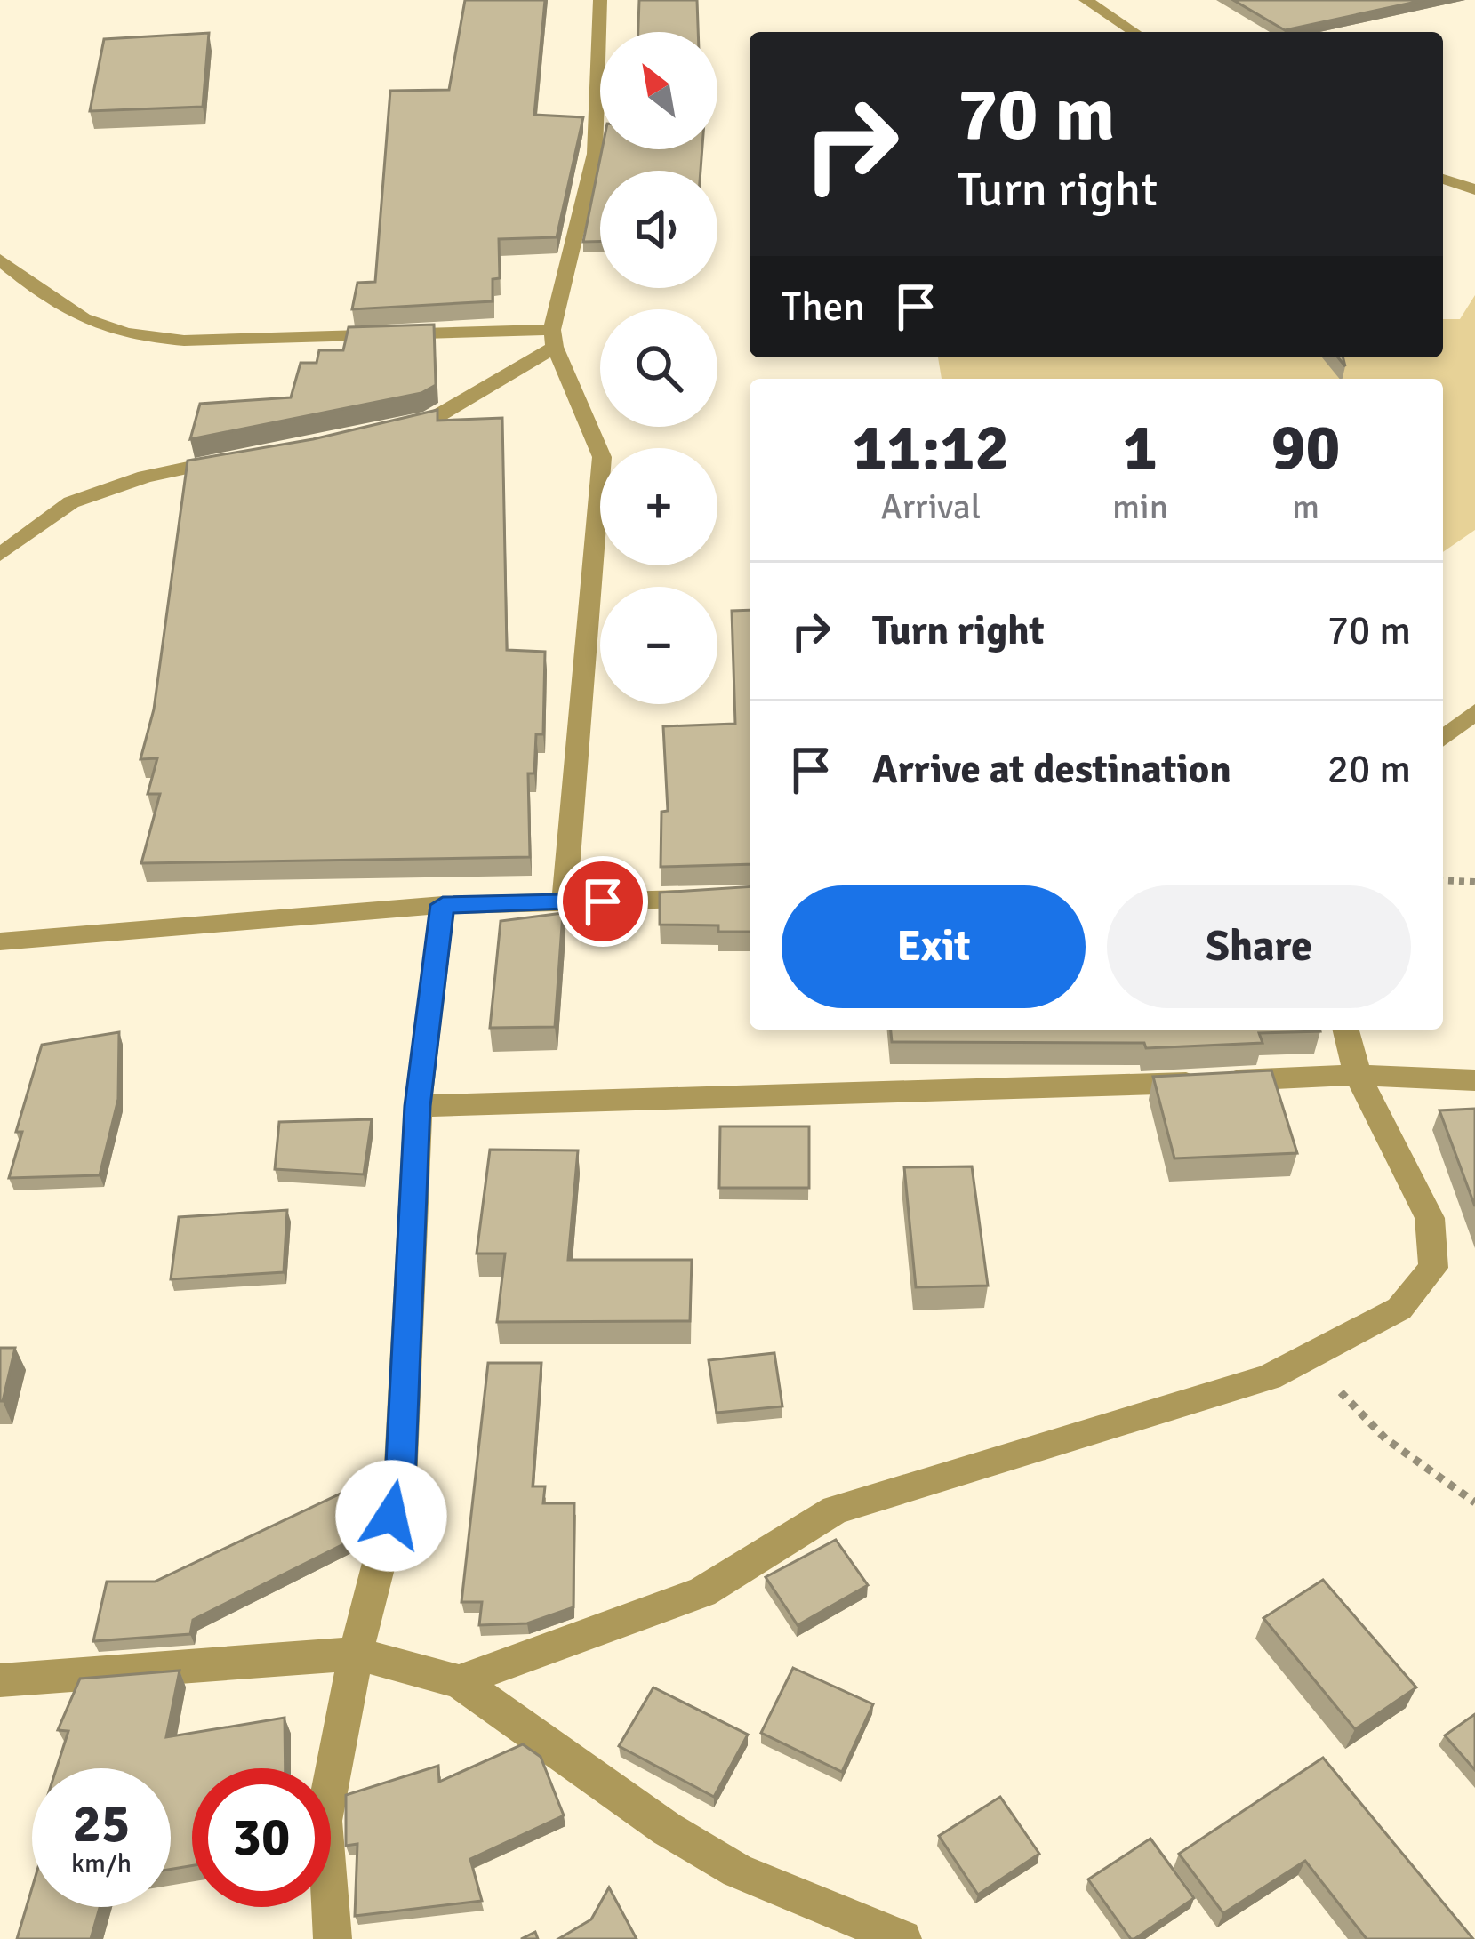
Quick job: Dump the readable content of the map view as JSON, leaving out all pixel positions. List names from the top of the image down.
{
  "north": "top left",
  "page": {
    "map_buttons": ["+", "−"],
    "turn": ["70 m", "Turn right"],
    "then": "Then",
    "eta": [
      "11:12",
      "Arrival",
      "1",
      "min",
      "90",
      "m"
    ],
    "list": [
      {
        "name": "Turn right",
        "value": "70 m"
      },
      {
        "name": "Arrive at destination",
        "value": "20 m"
      }
    ],
    "buttons": ["Exit", "Share"],
    "speed": "25 km/h",
    "limit": "30"
  }
}
